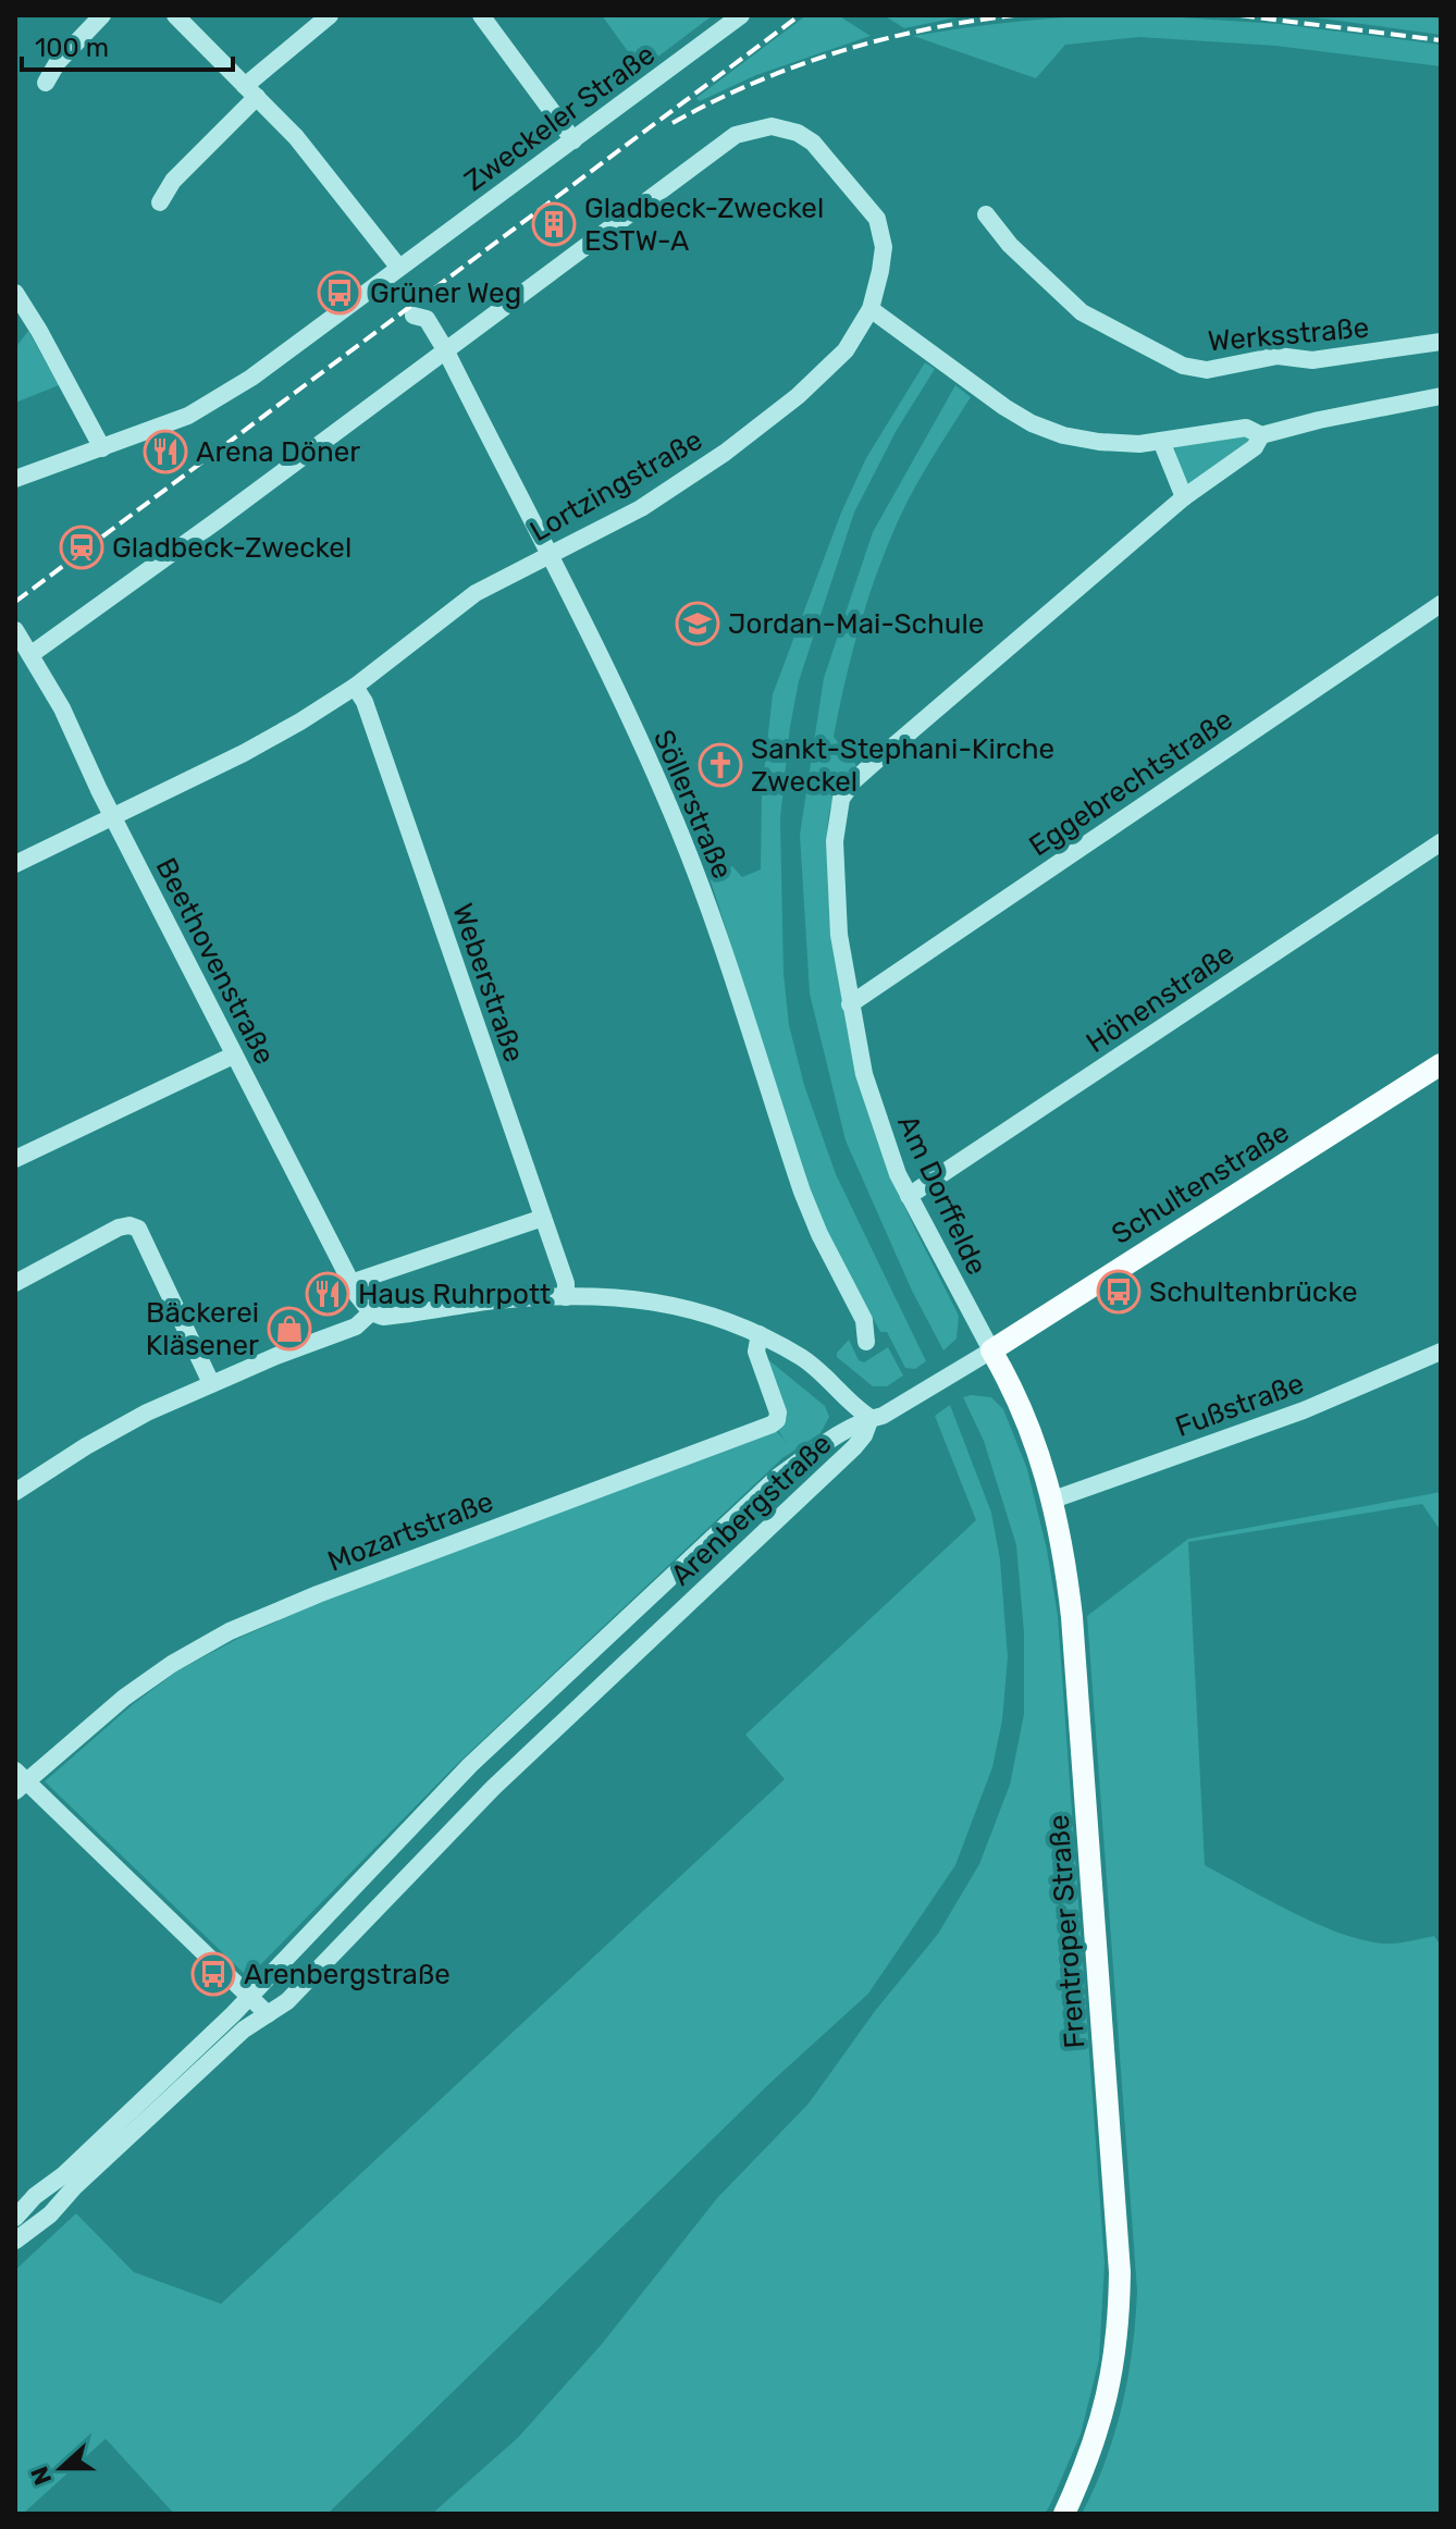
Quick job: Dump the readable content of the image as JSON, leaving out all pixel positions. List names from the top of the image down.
{
  "streets": {
    "main road": ["Schultenstraße", "Frentroper Straße"],
    "street": [
      "Zweckeler Straße",
      "Werksstraße",
      "Lortzingstraße",
      "Eggebrechtstraße",
      "Söllerstraße",
      "Beethovenstraße",
      "Weberstraße",
      "Höhenstraße",
      "Am Dorffelde",
      "Fußstraße",
      "Arenbergstraße",
      "Mozartstraße"
    ]
  },
  "crossings": [
    ["Lortzingstraße", "Söllerstraße"],
    ["Lortzingstraße", "Beethovenstraße"],
    ["Lortzingstraße", "Weberstraße"],
    ["Eggebrechtstraße", "Am Dorffelde"],
    ["Höhenstraße", "Am Dorffelde"],
    ["Schultenstraße", "Am Dorffelde"],
    ["Schultenstraße", "Arenbergstraße"],
    ["Schultenstraße", "Frentroper Straße"],
    ["Am Dorffelde", "Arenbergstraße"],
    ["Am Dorffelde", "Frentroper Straße"],
    ["Fußstraße", "Frentroper Straße"],
    ["Arenbergstraße", "Frentroper Straße"]
  ],
  "places": {
    "building": ["Gladbeck-Zweckel ESTW-A"],
    "bus stop": ["Grüner Weg", "Schultenbrücke", "Arenbergstraße"],
    "restaurant": ["Arena Döner", "Haus Ruhrpott"],
    "station": ["Gladbeck-Zweckel"],
    "school or university": ["Jordan-Mai-Schule"],
    "church": ["Sankt-Stephani-Kirche Zweckel"],
    "shop": ["Bäckerei Kläsener"]
  },
  "scale_bar": "100 m",
  "north": "left"
}
